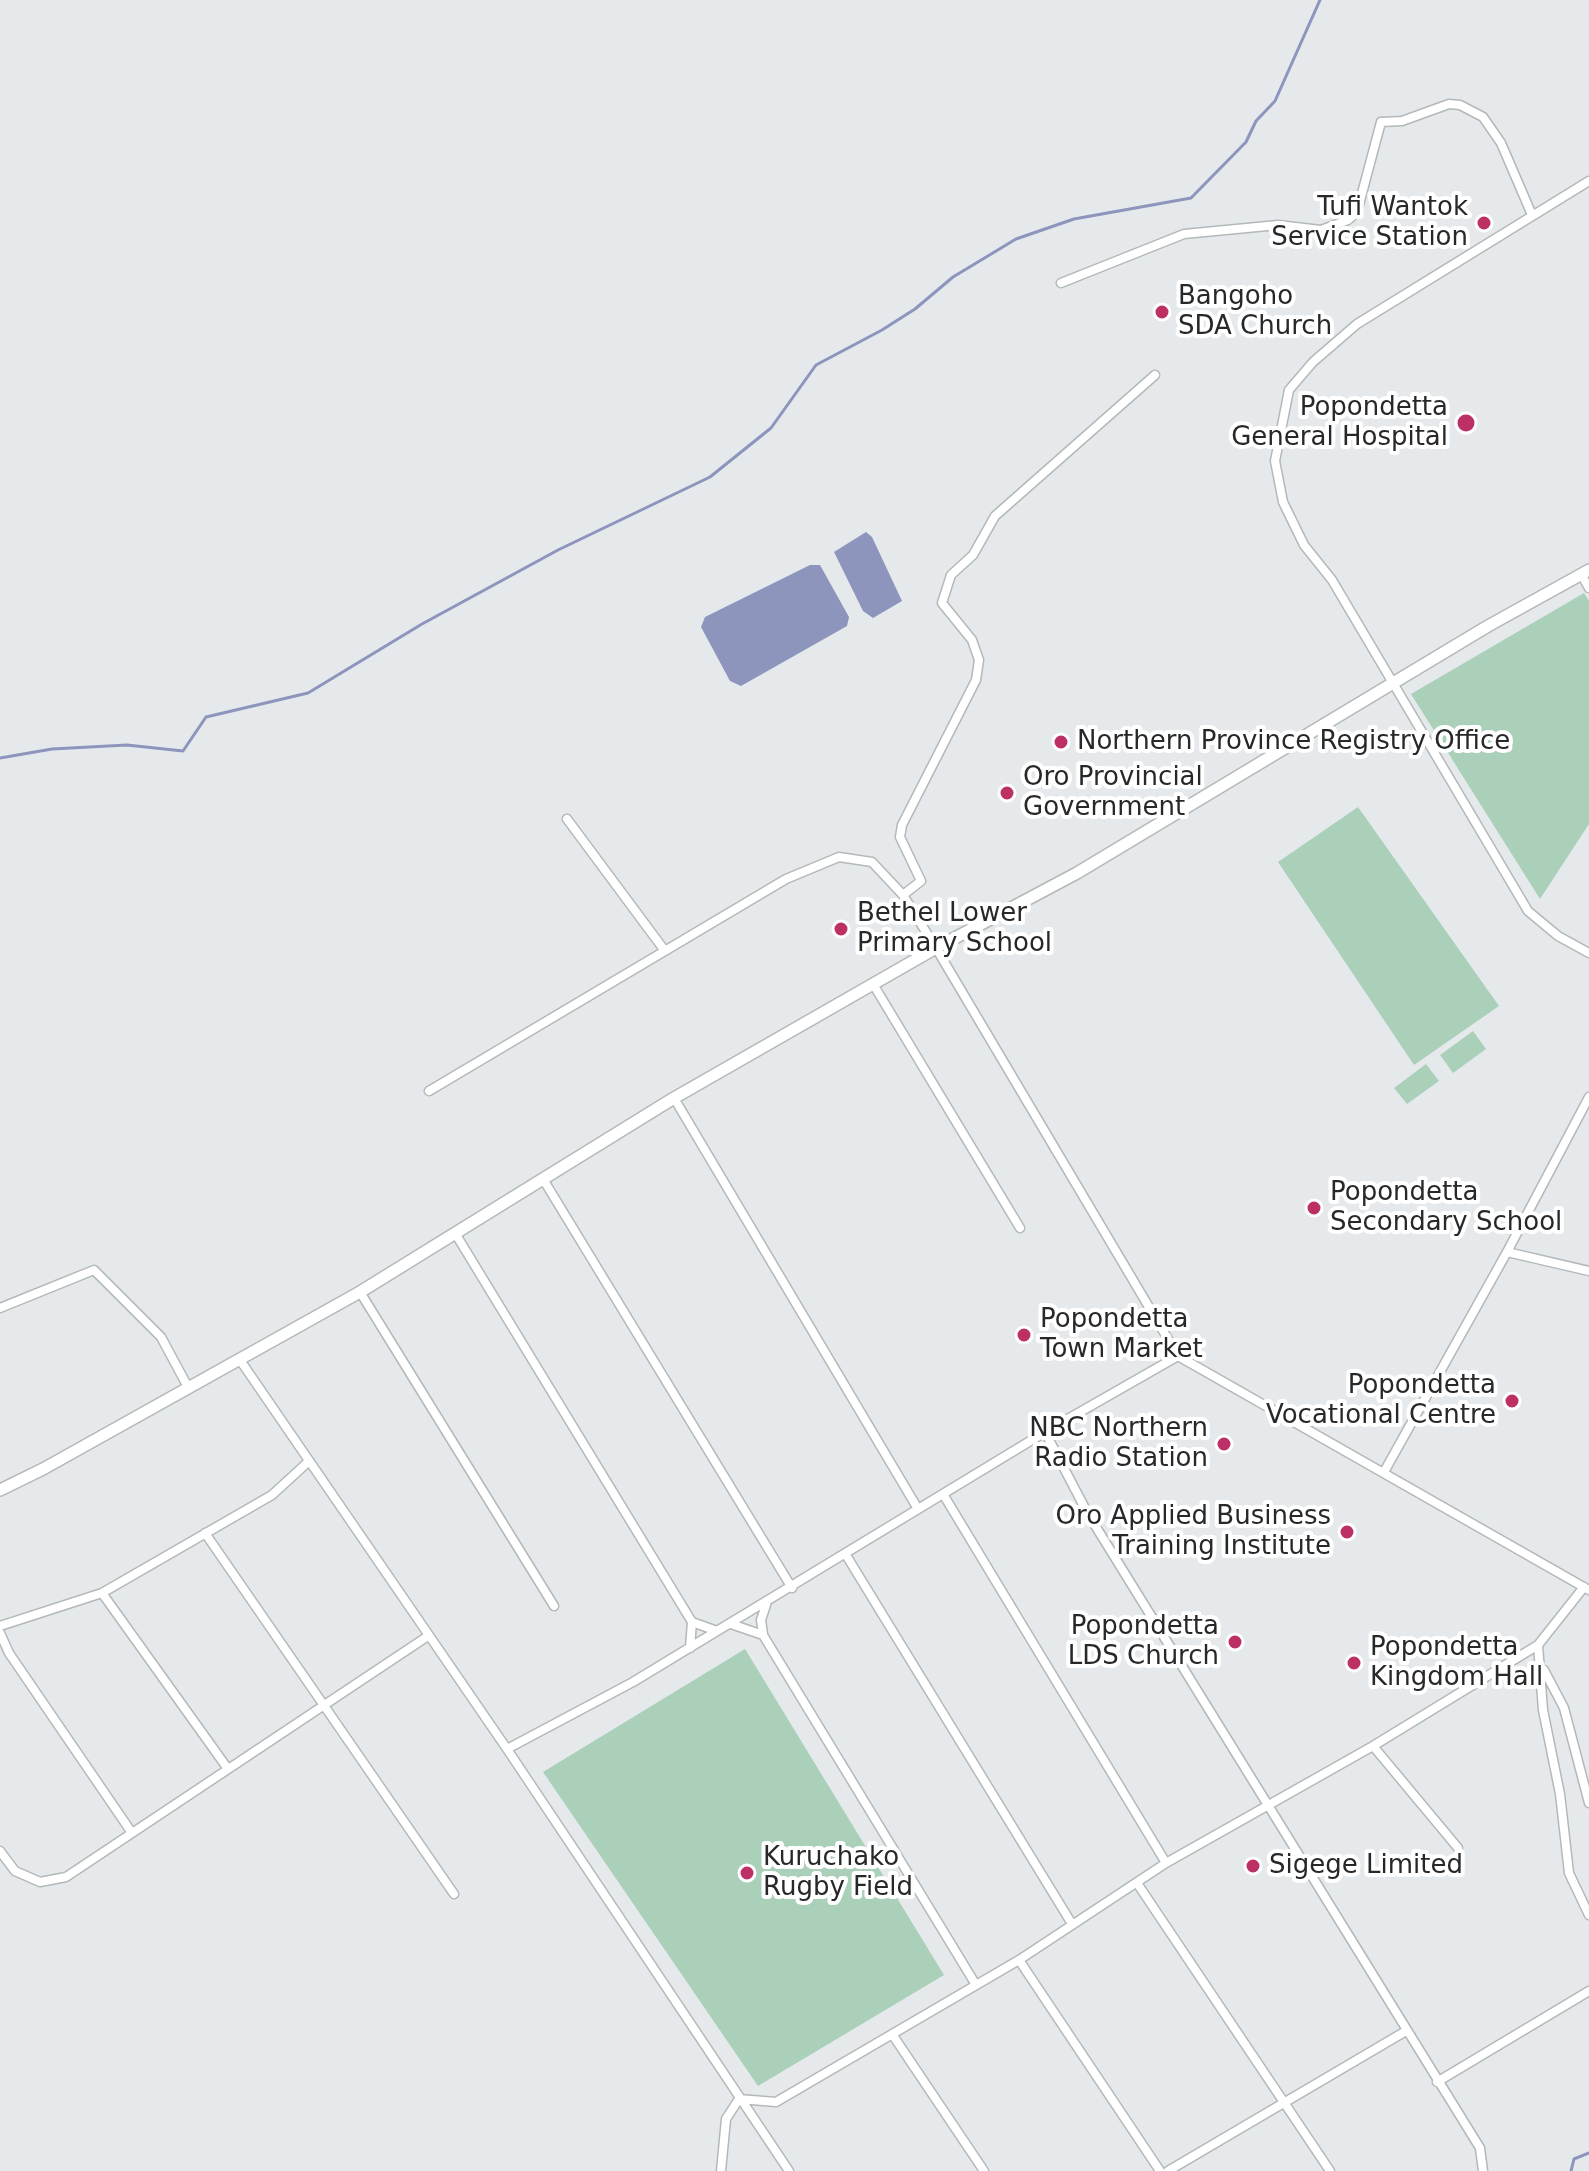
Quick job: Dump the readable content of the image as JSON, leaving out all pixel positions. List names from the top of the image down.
{
  "places": [
    "Tufi Wantok Service Station",
    "Bangoho SDA Church",
    "Popondetta General Hospital",
    "Northern Province Registry Office",
    "Oro Provincial Government",
    "Bethel Lower Primary School",
    "Popondetta Secondary School",
    "Popondetta Town Market",
    "Popondetta Vocational Centre",
    "NBC Northern Radio Station",
    "Oro Applied Business Training Institute",
    "Popondetta LDS Church",
    "Popondetta Kingdom Hall",
    "Sigege Limited",
    "Kuruchako Rugby Field"
  ]
}
